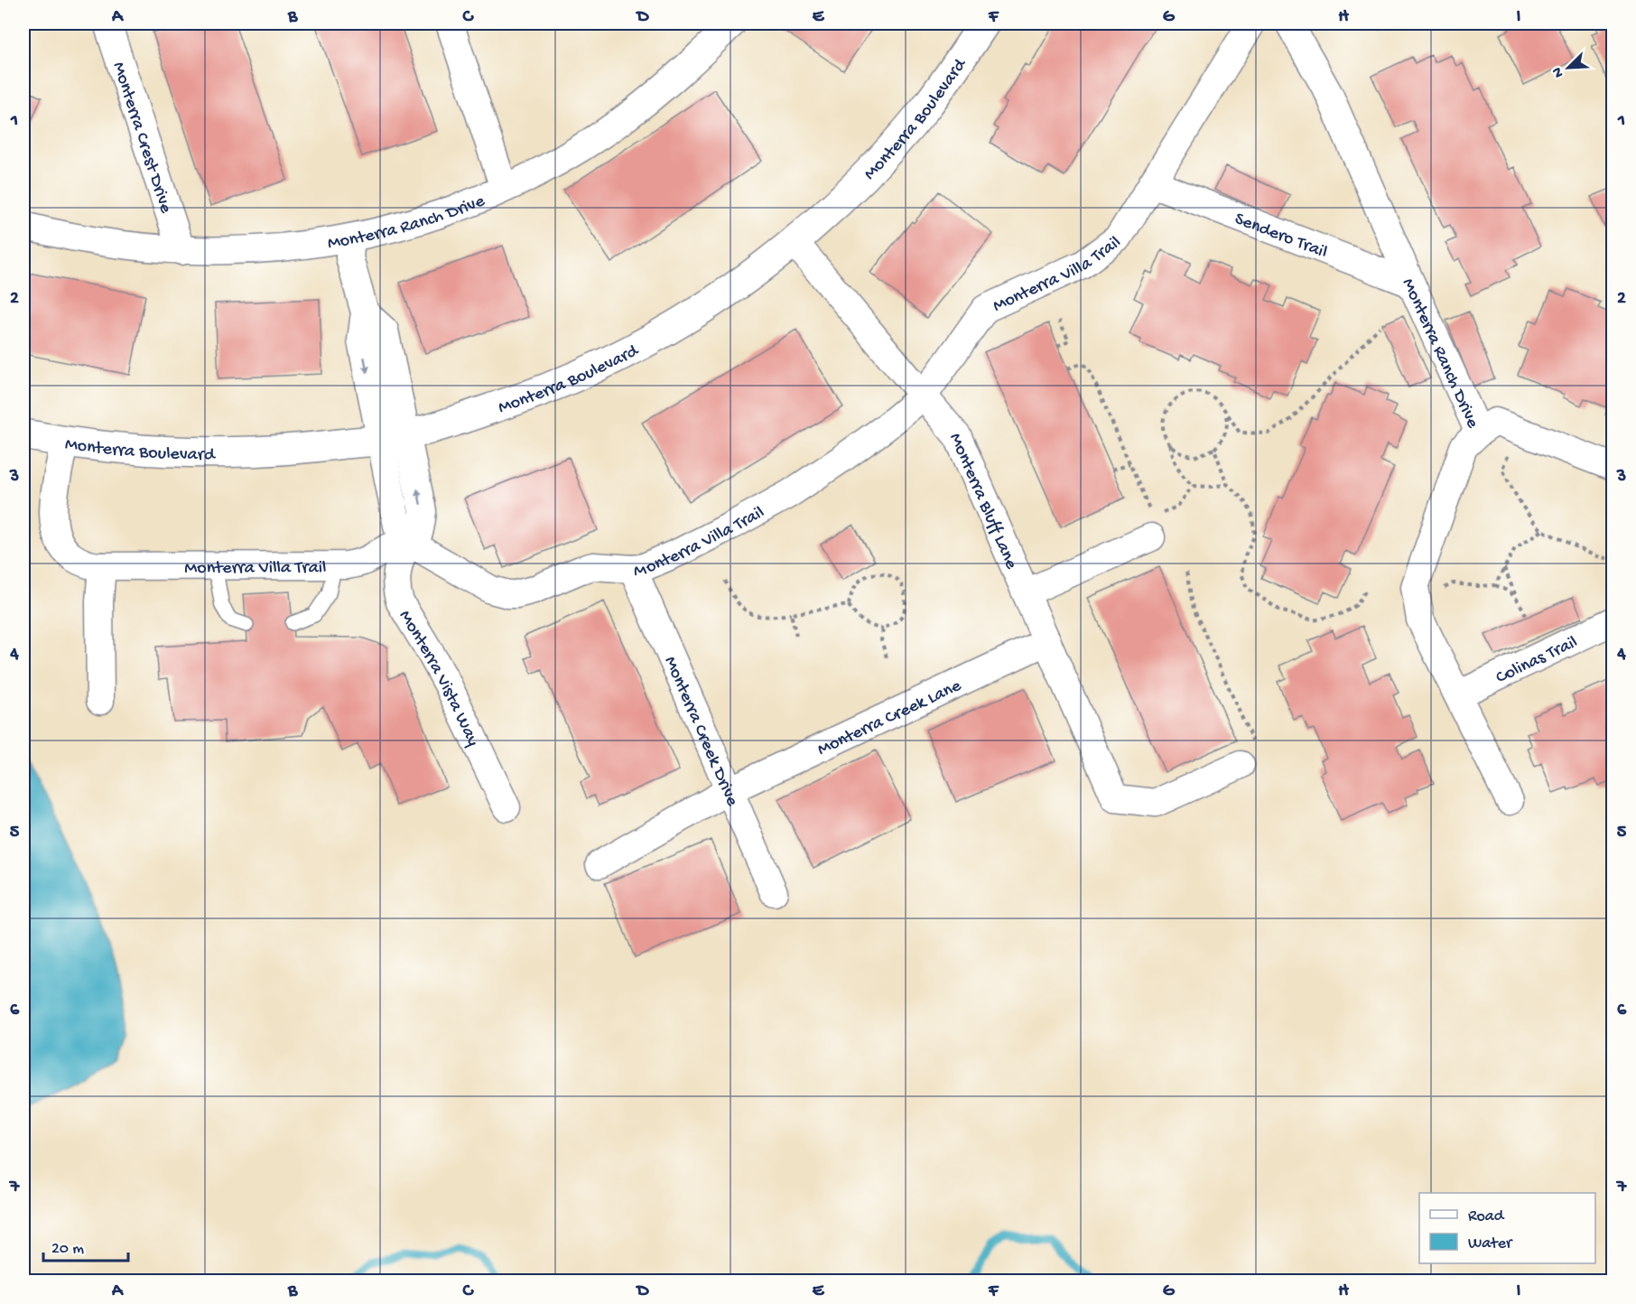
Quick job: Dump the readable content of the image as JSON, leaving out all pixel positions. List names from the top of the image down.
{
  "streets": {
    "street": [
      "Monterra Boulevard",
      "Monterra Crest Drive",
      "Monterra Ranch Drive",
      "Sendero Trail",
      "Monterra Villa Trail",
      "Monterra Bluff Lane",
      "Colinas Trail",
      "Monterra Vista Way",
      "Monterra Creek Lane",
      "Monterra Creek Drive"
    ]
  },
  "crossings": [
    ["Monterra Boulevard", "Monterra Villa Trail"],
    ["Monterra Boulevard", "Monterra Bluff Lane"],
    ["Monterra Boulevard", "Monterra Vista Way"],
    ["Monterra Crest Drive", "Monterra Ranch Drive"],
    ["Monterra Ranch Drive", "Sendero Trail"],
    ["Monterra Ranch Drive", "Colinas Trail"],
    ["Monterra Ranch Drive", "Monterra Vista Way"],
    ["Sendero Trail", "Monterra Villa Trail"],
    ["Monterra Villa Trail", "Monterra Bluff Lane"],
    ["Monterra Villa Trail", "Monterra Vista Way"],
    ["Monterra Villa Trail", "Monterra Creek Drive"],
    ["Monterra Bluff Lane", "Monterra Creek Lane"],
    ["Monterra Creek Lane", "Monterra Creek Drive"]
  ],
  "legend": ["Road", "Water"],
  "scale_bar": "20 m",
  "north": "bottom left",
  "grid": {
    "columns": [
      "A",
      "B",
      "C",
      "D",
      "E",
      "F",
      "G",
      "H",
      "I"
    ],
    "rows": [
      "1",
      "2",
      "3",
      "4",
      "5",
      "6",
      "7"
    ]
  }
}
